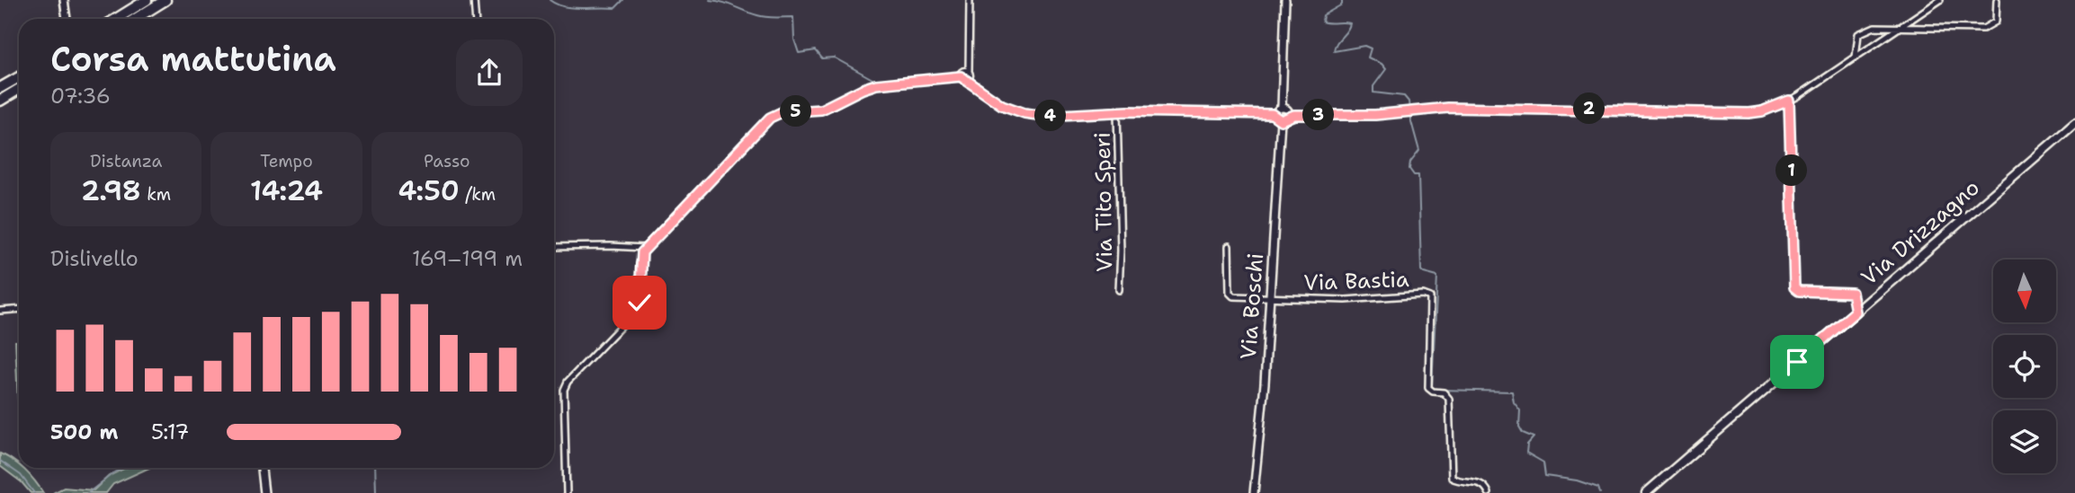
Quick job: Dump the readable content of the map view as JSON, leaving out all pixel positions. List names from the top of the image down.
{
  "streets": {
    "main road": ["Via Drizzagno"],
    "street": ["Via Tito Speri", "Via Bastia", "Via Boschi"]
  },
  "crossings": [
    ["Via Tito Speri", "Via Boschi"],
    ["Via Bastia", "Via Boschi"]
  ],
  "north": "bottom",
  "page": {
    "heading": ["Corsa mattutina", "07:36"],
    "pins": [
      "2",
      "5",
      "3",
      "4",
      "1"
    ],
    "stats": [
      ["Distanza", "2.98 km"],
      ["Tempo", "14:24"],
      ["Passo", "4:50 /km"]
    ],
    "chart": ["Dislivello", "169–199 m"],
    "list": [
      {
        "name": "500 m",
        "note": "5:17"
      }
    ]
  }
}
